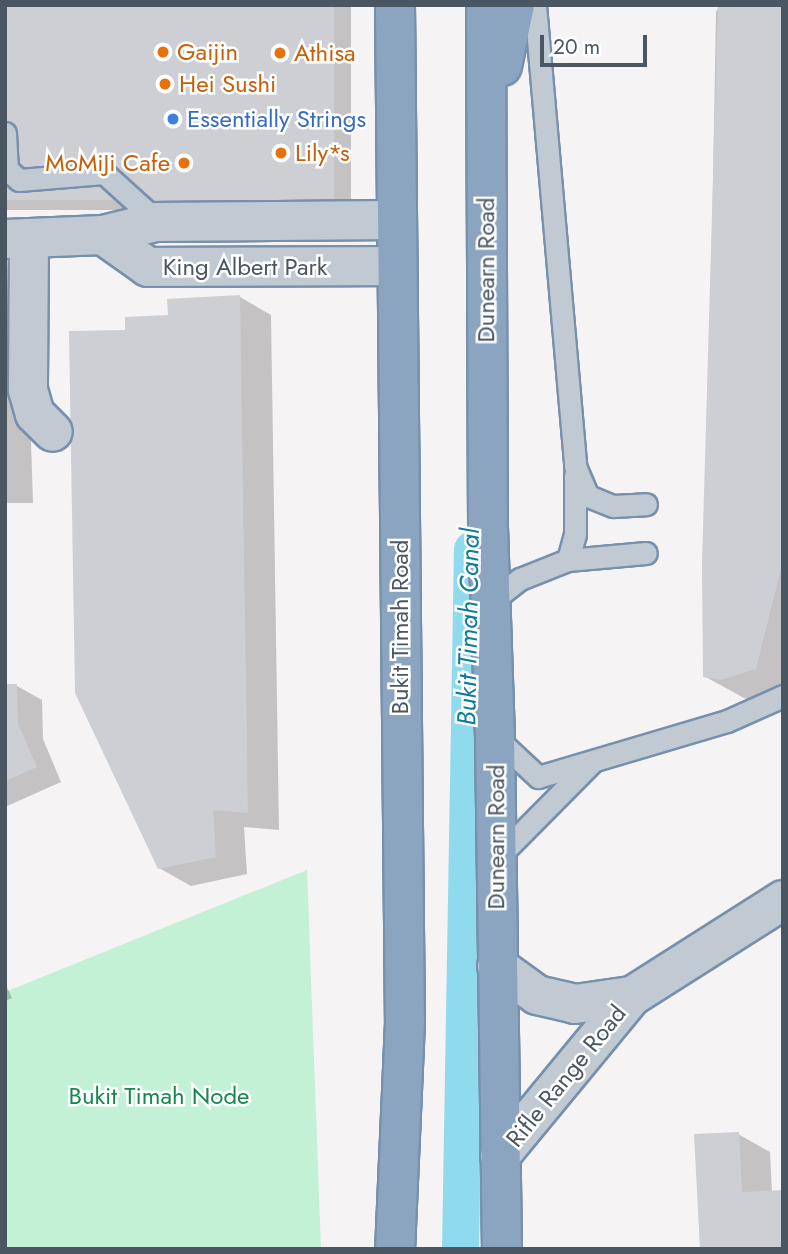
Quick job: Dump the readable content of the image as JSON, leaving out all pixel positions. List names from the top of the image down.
{
  "streets": {
    "highway": ["Dunearn Road", "Bukit Timah Road"],
    "street": ["King Albert Park", "Rifle Range Road"]
  },
  "crossings": [
    ["King Albert Park", "Bukit Timah Road"],
    ["Dunearn Road", "Rifle Range Road"]
  ],
  "water": ["Bukit Timah Canal"],
  "parks": ["Bukit Timah Node"],
  "places": [
    "Gaijin",
    "Athisa",
    "Hei Sushi",
    "Essentially Strings",
    "Lily*s",
    "MoMiJi Cafe"
  ],
  "scale_bar": "20 m"
}
